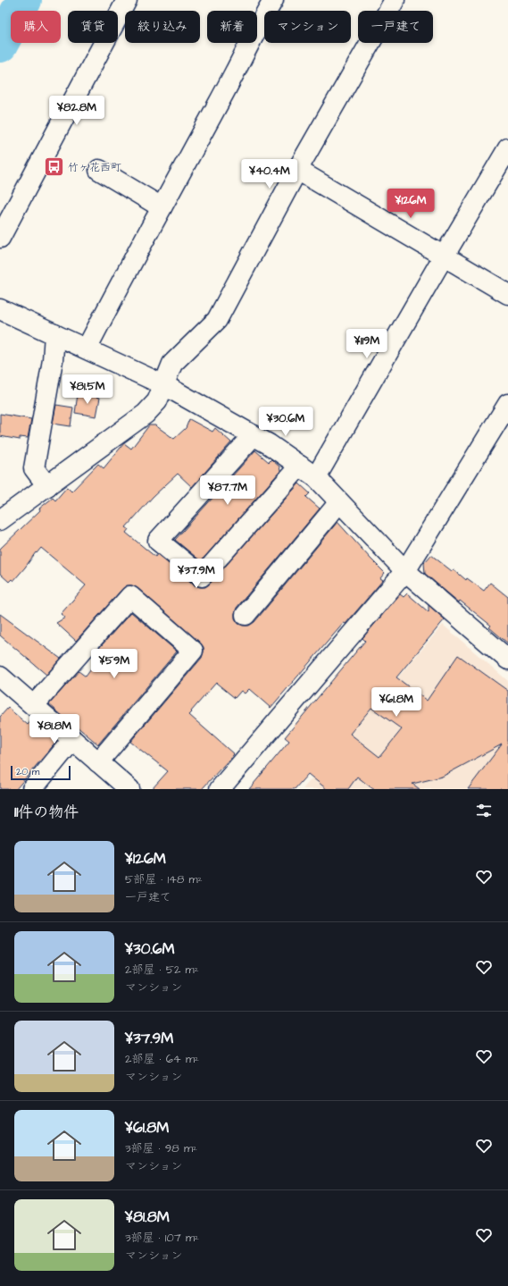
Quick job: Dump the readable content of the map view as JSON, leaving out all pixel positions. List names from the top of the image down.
{
  "places": {
    "bus stop": ["竹ヶ花西町"]
  },
  "scale_bar": "20 m",
  "page": {
    "chip": [
      "購入",
      "賃貸",
      "絞り込み",
      "新着",
      "マンション",
      "一戸建て"
    ],
    "price": [
      "¥82.8M",
      "¥40.4M",
      "¥126M",
      "¥119M",
      "¥81.5M",
      "¥30.6M",
      "¥87.7M",
      "¥37.9M",
      "¥59M",
      "¥61.8M",
      "¥81.8M"
    ],
    "scale": "20 m",
    "heading": "11件の物件",
    "list": [
      {
        "name": "¥126M",
        "note": "5部屋 · 148 m² · 一戸建て"
      },
      {
        "name": "¥30.6M",
        "note": "2部屋 · 52 m² · マンション"
      },
      {
        "name": "¥37.9M",
        "note": "2部屋 · 64 m² · マンション"
      },
      {
        "name": "¥61.8M",
        "note": "3部屋 · 98 m² · マンション"
      },
      {
        "name": "¥81.8M",
        "note": "3部屋 · 107 m² · マンション"
      }
    ]
  }
}
